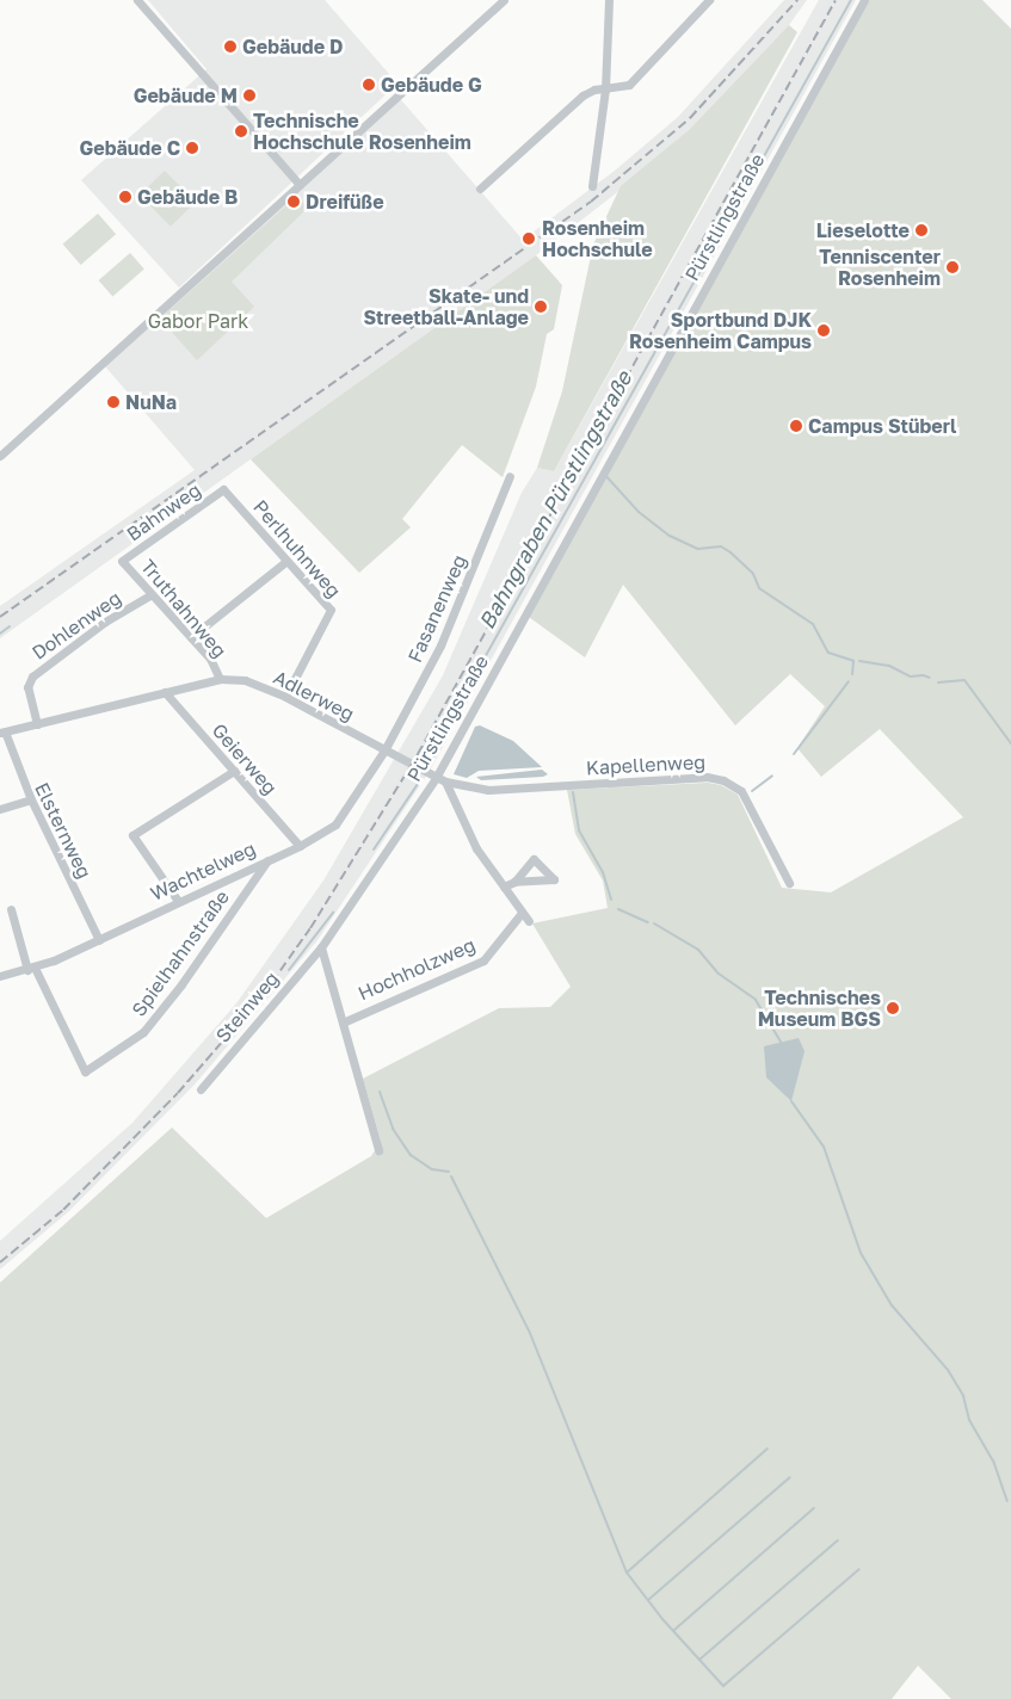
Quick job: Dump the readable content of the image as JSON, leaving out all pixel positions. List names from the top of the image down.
{
  "streets": {
    "street": [
      "Pürstlingstraße",
      "Bahnweg",
      "Perlhuhnweg",
      "Truthahnweg",
      "Fasanenweg",
      "Dohlenweg",
      "Adlerweg",
      "Geierweg",
      "Kapellenweg",
      "Elsternweg",
      "Wachtelweg",
      "Spielhahnstraße",
      "Hochholzweg",
      "Steinweg"
    ]
  },
  "crossings": [
    ["Pürstlingstraße", "Adlerweg"],
    ["Pürstlingstraße", "Steinweg"],
    ["Bahnweg", "Perlhuhnweg"],
    ["Bahnweg", "Truthahnweg"],
    ["Perlhuhnweg", "Adlerweg"],
    ["Truthahnweg", "Dohlenweg"],
    ["Truthahnweg", "Adlerweg"],
    ["Fasanenweg", "Adlerweg"],
    ["Fasanenweg", "Wachtelweg"],
    ["Dohlenweg", "Adlerweg"],
    ["Adlerweg", "Geierweg"],
    ["Adlerweg", "Kapellenweg"],
    ["Adlerweg", "Elsternweg"],
    ["Adlerweg", "Wachtelweg"],
    ["Geierweg", "Wachtelweg"],
    ["Elsternweg", "Wachtelweg"],
    ["Wachtelweg", "Spielhahnstraße"]
  ],
  "water": ["Bahngraben Pürstlingstraße"],
  "parks": ["Gabor Park"],
  "places": [
    "Gebäude D",
    "Gebäude G",
    "Gebäude M",
    "Technische Hochschule Rosenheim",
    "Gebäude C",
    "Gebäude B",
    "Dreifüße",
    "Lieselotte",
    "Rosenheim Hochschule",
    "Tenniscenter Rosenheim",
    "Skate- und Streetball-Anlage",
    "Sportbund DJK Rosenheim Campus",
    "NuNa",
    "Campus Stüberl",
    "Technisches Museum BGS"
  ]
}
